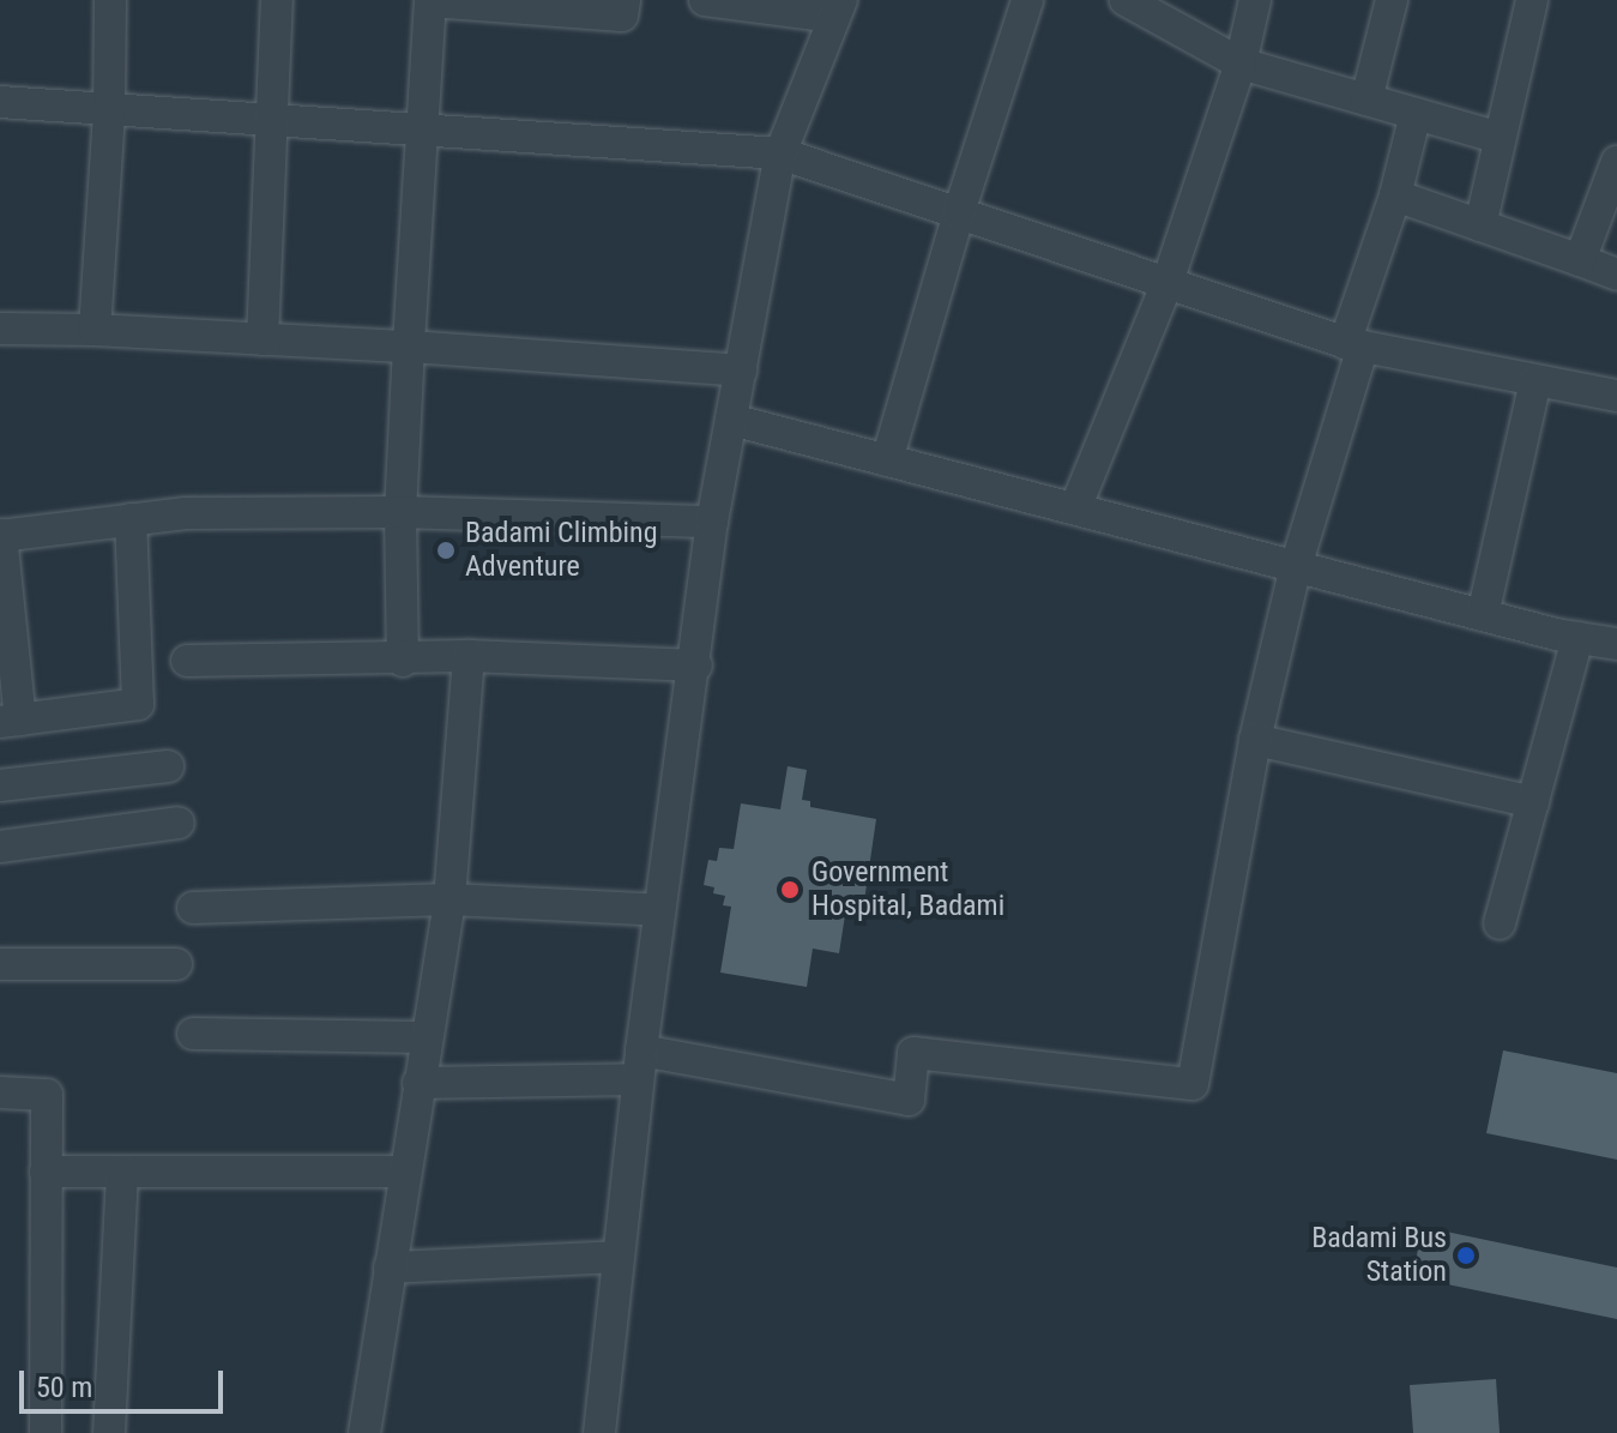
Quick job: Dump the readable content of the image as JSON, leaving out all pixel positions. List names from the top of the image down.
{
  "places": ["Badami Climbing Adventure", "Government Hospital, Badami", "Badami Bus Station"],
  "scale_bar": "50 m"
}
